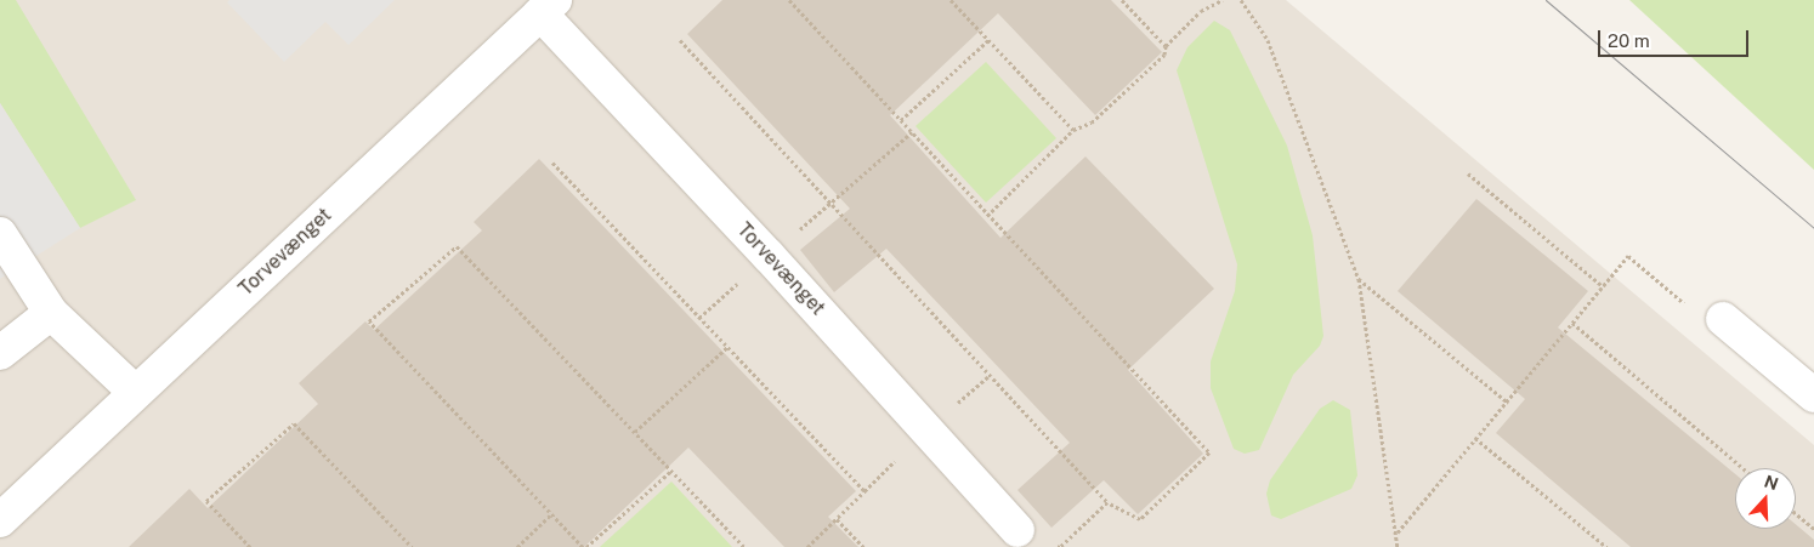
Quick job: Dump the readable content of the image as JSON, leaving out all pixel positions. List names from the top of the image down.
{
  "streets": {
    "street": ["Torvevænget"]
  },
  "scale_bar": "20 m",
  "north": "top"
}
